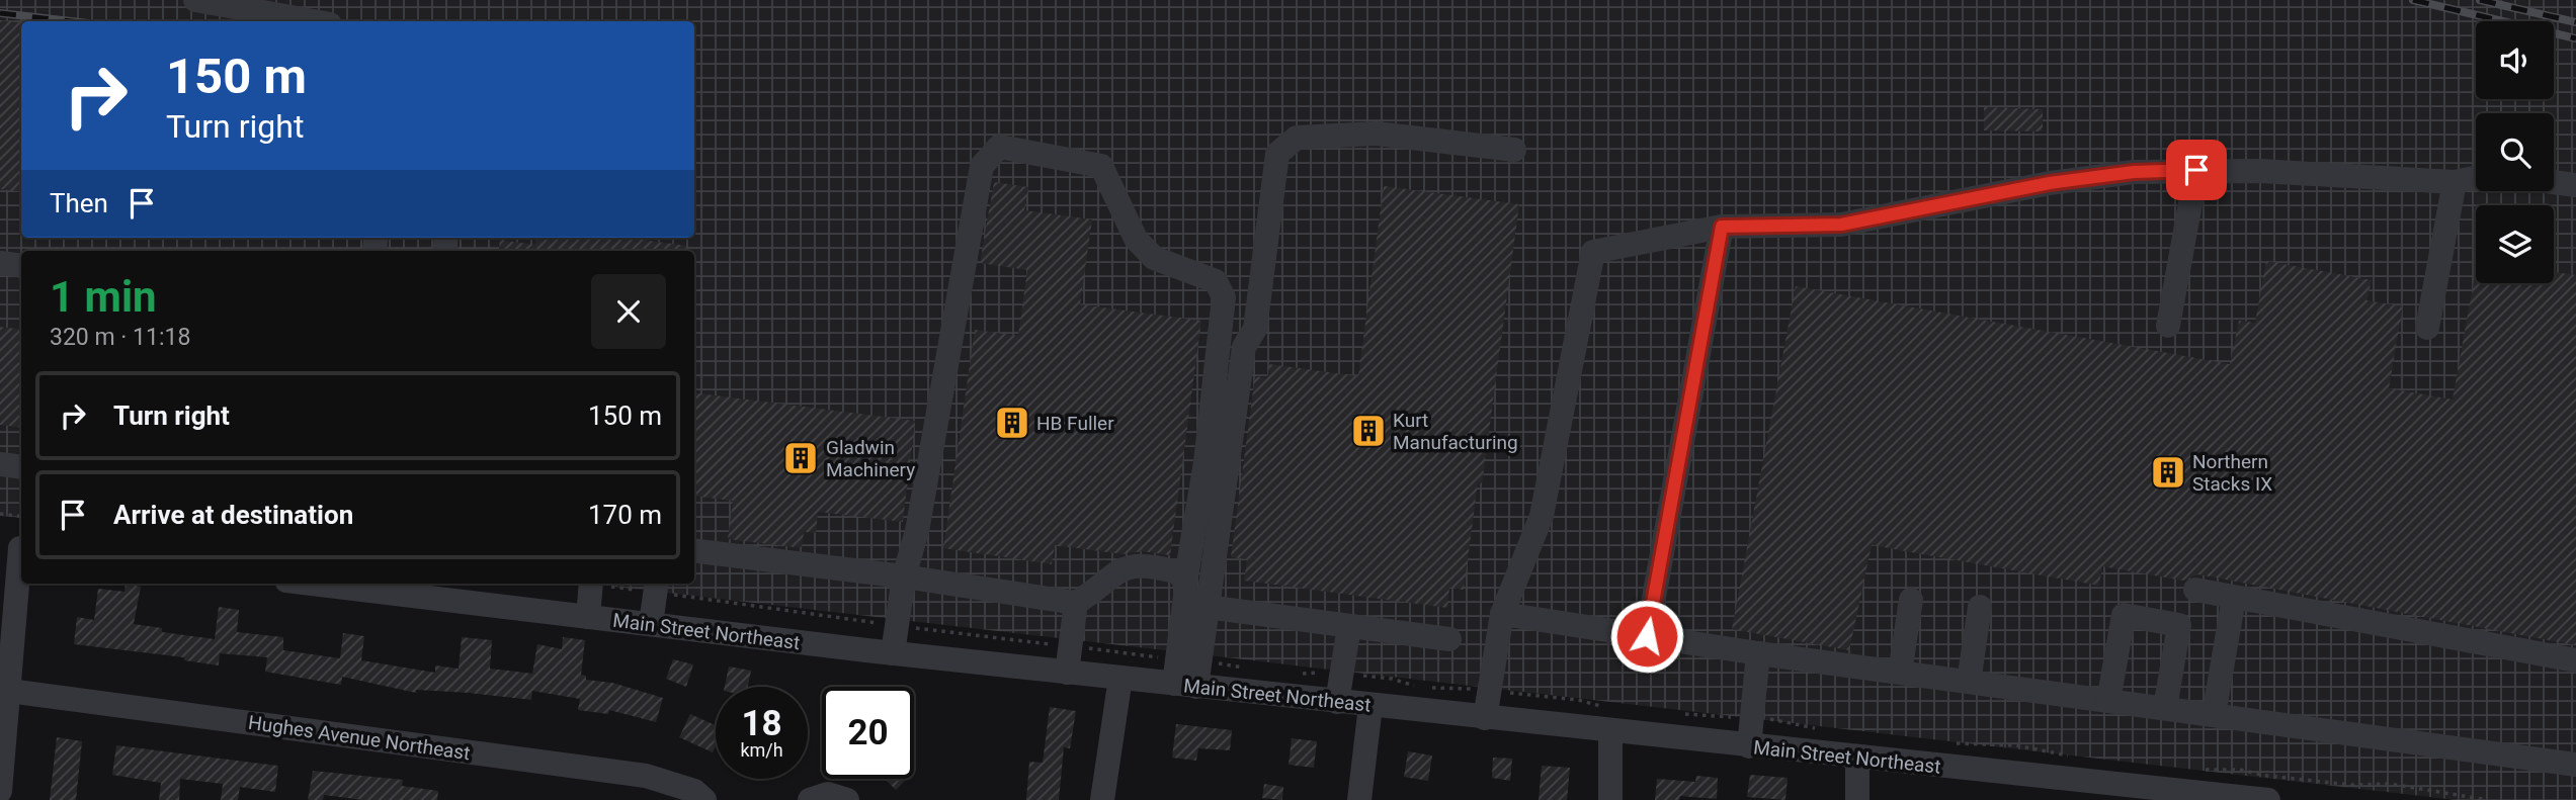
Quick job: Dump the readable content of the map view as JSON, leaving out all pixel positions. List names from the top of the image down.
{
  "streets": {
    "street": ["Main Street Northeast", "Hughes Avenue Northeast"]
  },
  "places": {
    "building": [
      "HB Fuller",
      "Kurt Manufacturing",
      "Gladwin Machinery",
      "Northern Stacks IX"
    ]
  },
  "page": {
    "turn": ["150 m", "Turn right"],
    "then": "Then",
    "heading": ["1 min", "320 m · 11:18"],
    "list": [
      {
        "name": "Turn right",
        "value": "150 m"
      },
      {
        "name": "Arrive at destination",
        "value": "170 m"
      }
    ],
    "speed": "18 km/h",
    "limit": "20"
  }
}
